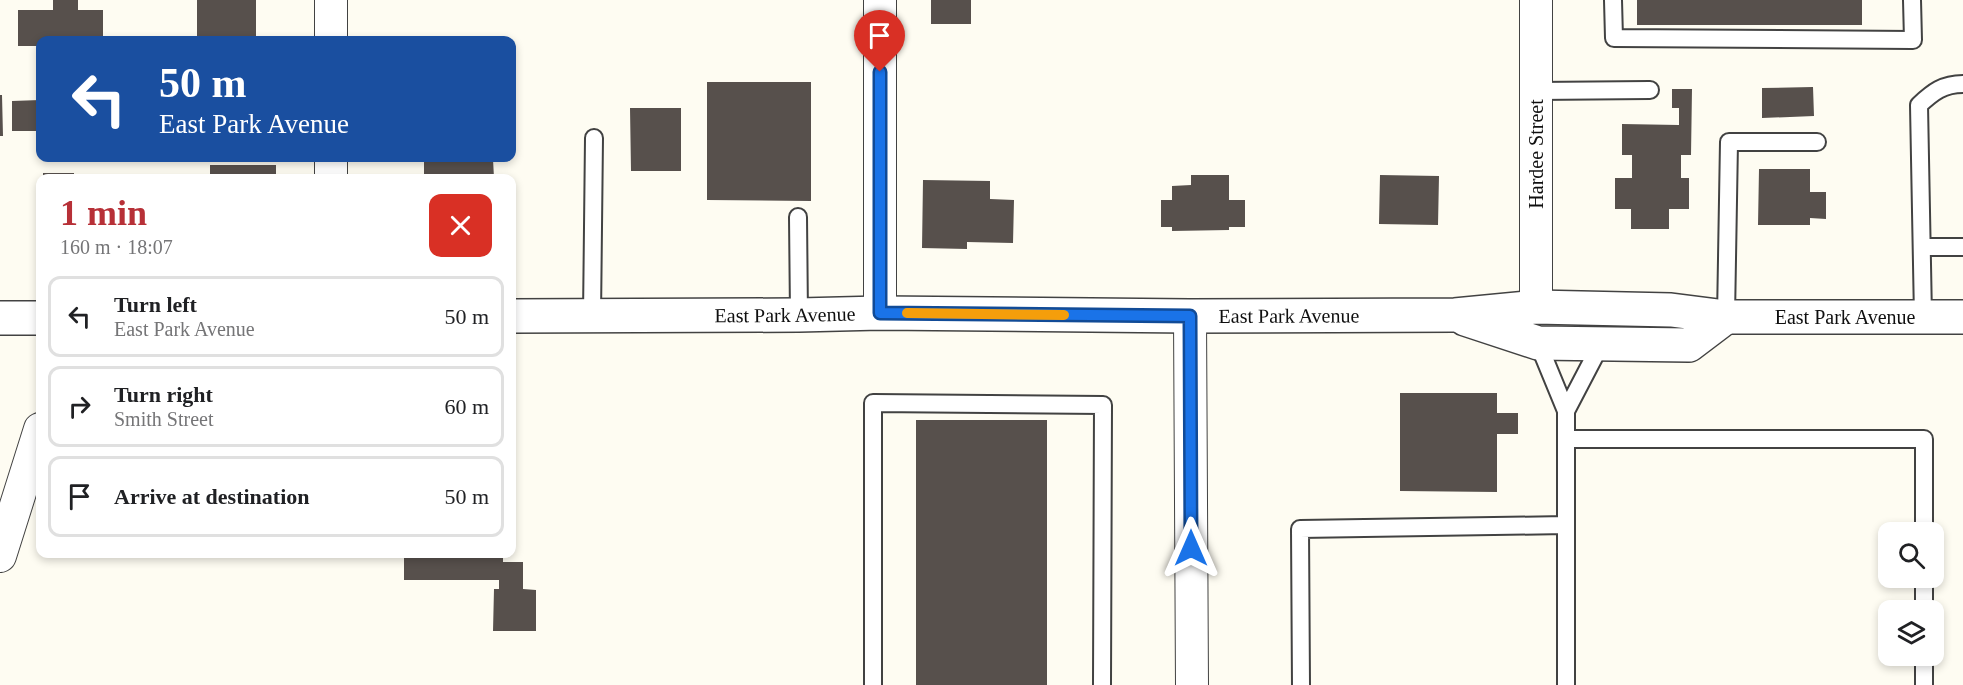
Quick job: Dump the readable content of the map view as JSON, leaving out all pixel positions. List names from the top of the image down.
{
  "streets": {
    "street": ["Hardee Street", "East Park Avenue"]
  },
  "crossings": [
    ["Hardee Street", "East Park Avenue"]
  ],
  "page": {
    "turn": ["50 m", "East Park Avenue"],
    "heading": ["1 min", "160 m · 18:07"],
    "list": [
      {
        "name": "Turn left",
        "note": "East Park Avenue",
        "value": "50 m"
      },
      {
        "name": "Turn right",
        "note": "Smith Street",
        "value": "60 m"
      },
      {
        "name": "Arrive at destination",
        "value": "50 m"
      }
    ]
  }
}
